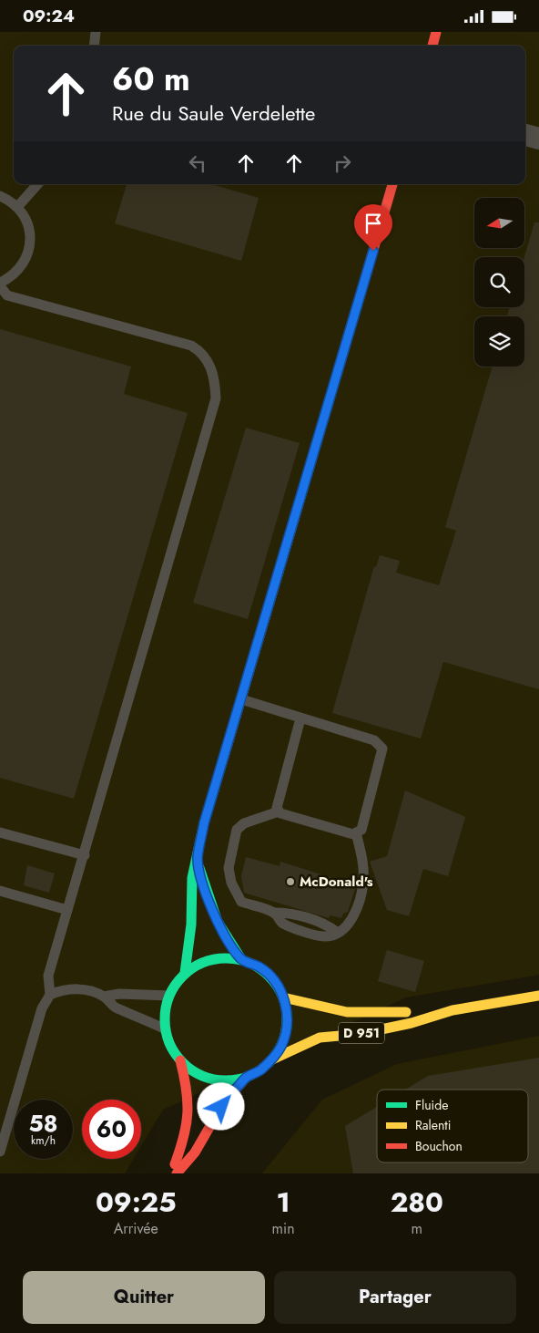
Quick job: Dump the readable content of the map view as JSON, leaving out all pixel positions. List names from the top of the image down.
{
  "streets": {
    "main road": ["D 951"]
  },
  "places": ["McDonald's"],
  "legend": ["Fluide", "Ralenti", "Bouchon"],
  "north": "left",
  "page": {
    "status": "09:24",
    "turn": ["60 m", "Rue du Saule Verdelette"],
    "speed": "58 km/h",
    "limit": "60",
    "eta": [
      "09:25",
      "Arrivée",
      "1",
      "min",
      "280",
      "m"
    ],
    "buttons": ["Quitter", "Partager"]
  }
}
